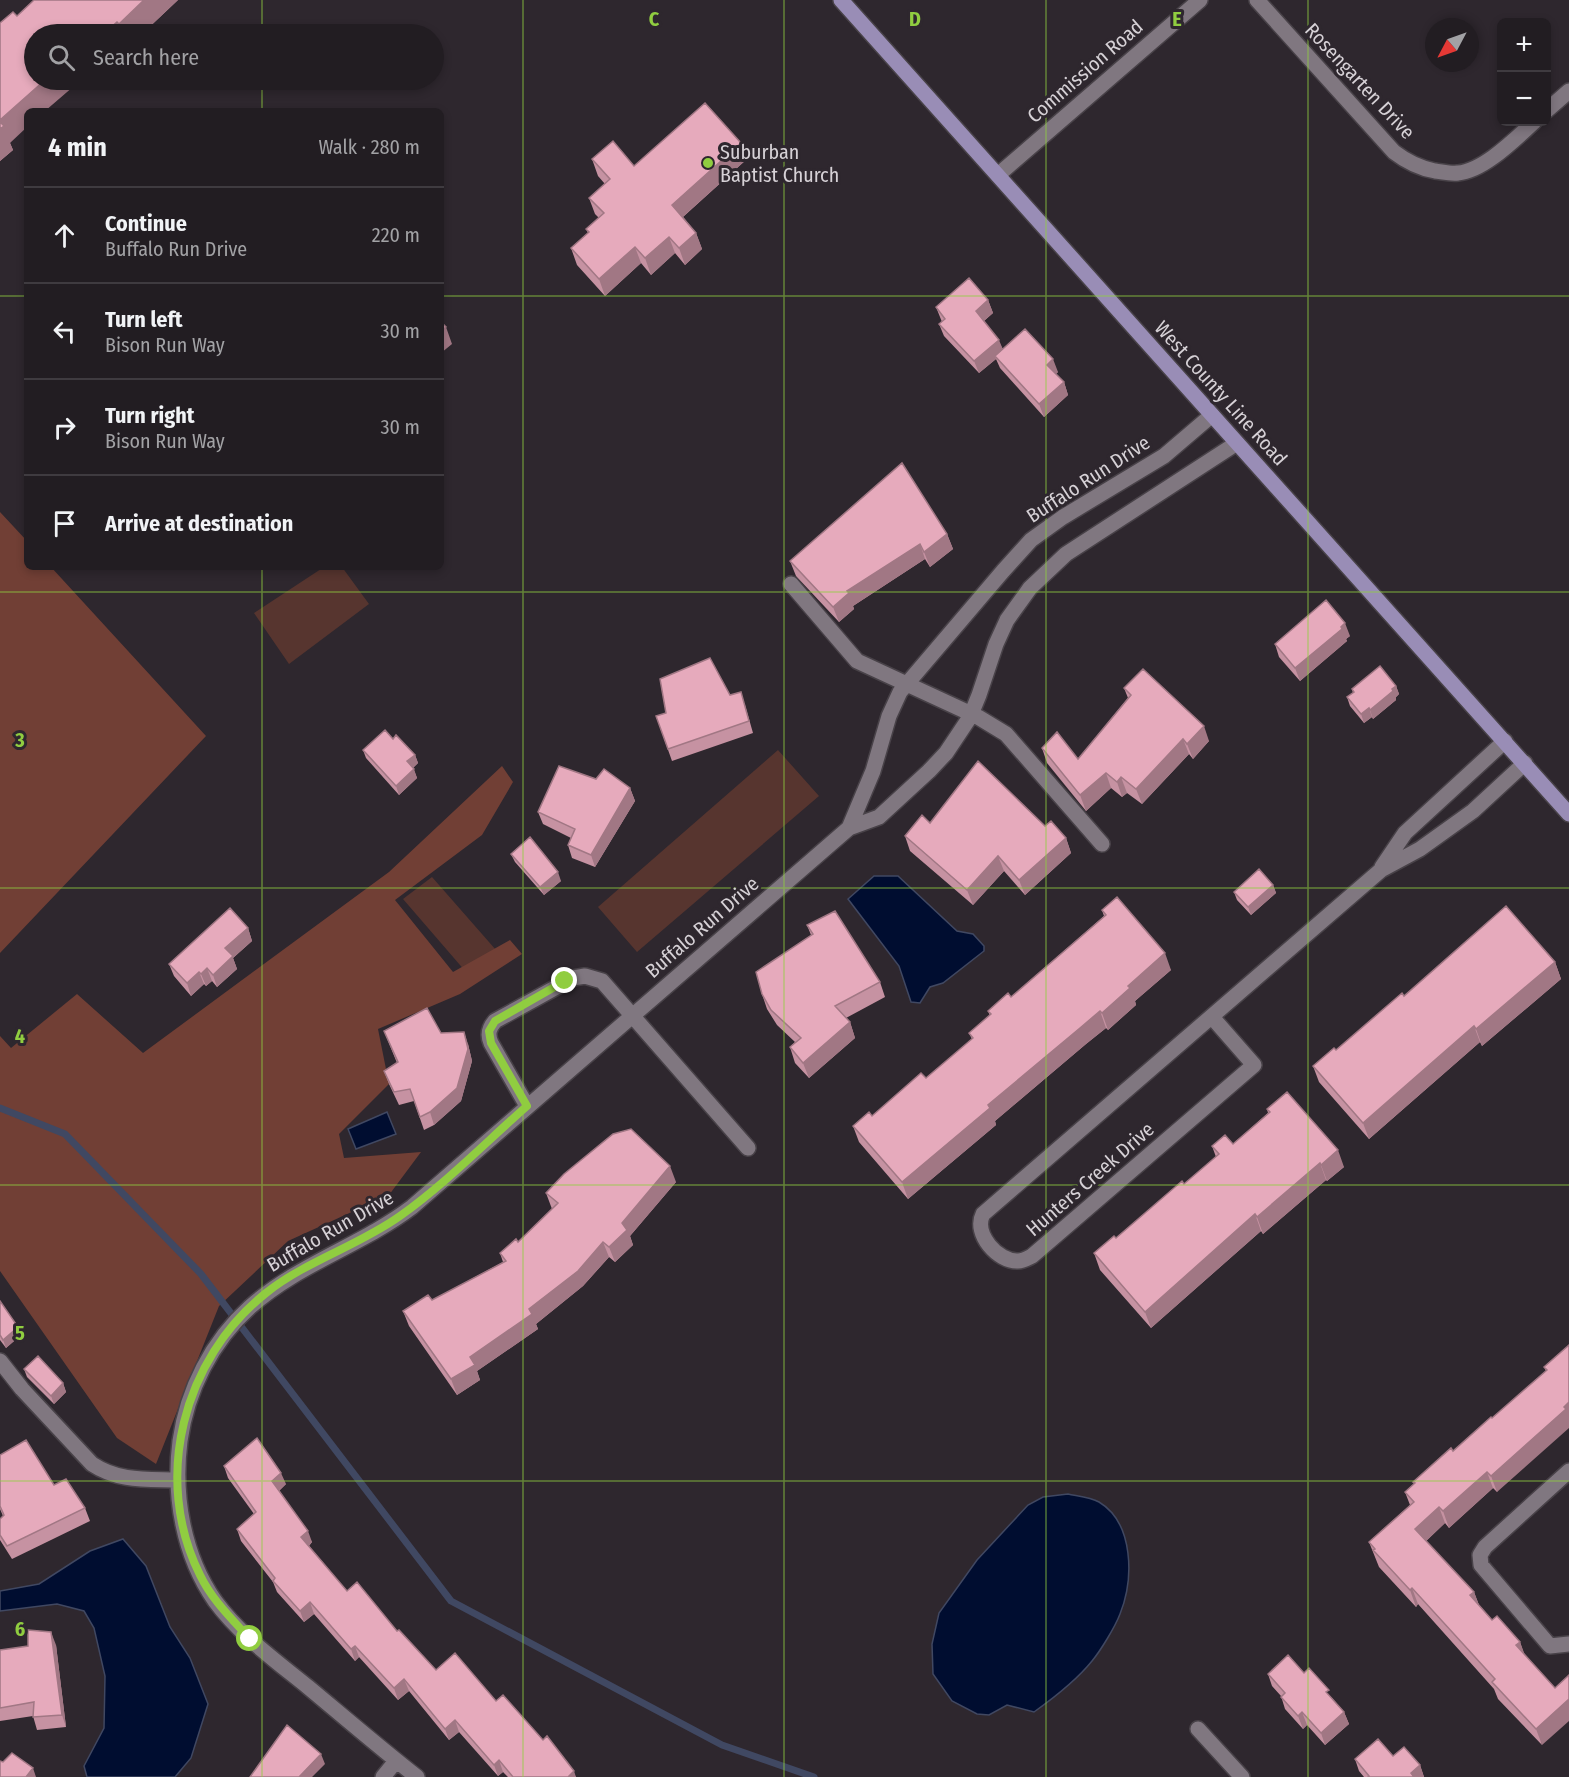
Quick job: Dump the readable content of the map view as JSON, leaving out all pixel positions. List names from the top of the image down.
{
  "streets": {
    "main road": ["West County Line Road"],
    "street": [
      "Commission Road",
      "Rosengarten Drive",
      "Buffalo Run Drive",
      "Hunters Creek Drive"
    ]
  },
  "crossings": [
    ["Commission Road", "West County Line Road"],
    ["West County Line Road", "Buffalo Run Drive"],
    ["West County Line Road", "Hunters Creek Drive"]
  ],
  "places": ["Suburban Baptist Church"],
  "north": "bottom left",
  "page": {
    "map_buttons": ["+", "−"],
    "search": "Search here",
    "heading": ["4 min", "Walk · 280 m"],
    "list": [
      ["Continue", "Buffalo Run Drive", "220 m"],
      ["Turn left", "Bison Run Way", "30 m"],
      ["Turn right", "Bison Run Way", "30 m"],
      "Arrive at destination"
    ]
  },
  "grid": {
    "columns": ["C", "D", "E"],
    "rows": [
      "3",
      "4",
      "5",
      "6"
    ]
  }
}
